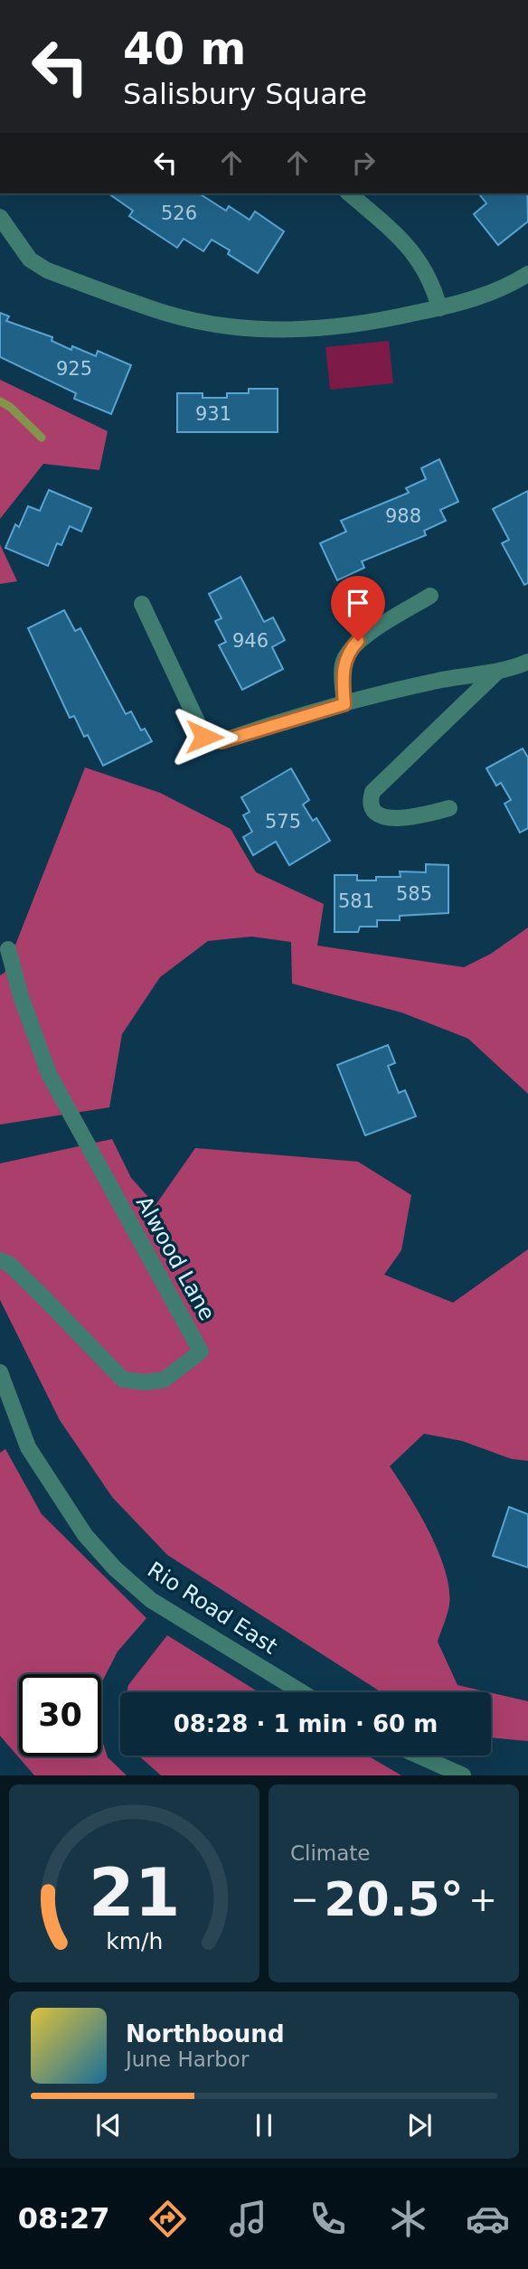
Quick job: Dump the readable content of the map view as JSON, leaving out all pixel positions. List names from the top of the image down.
{
  "streets": {
    "street": ["Alwood Lane", "Rio Road East"]
  },
  "house_numbers": [
    "526",
    "925",
    "931",
    "988",
    "946",
    "575",
    "585",
    "581"
  ],
  "page": {
    "turn": ["40 m", "Salisbury Square"],
    "limit": "30",
    "trip": "08:28 · 1 min · 60 m",
    "tile": "Climate",
    "heat": ["−", "20.5°", "+"],
    "song": ["Northbound", "June Harbor"],
    "tabs": "08:27",
    "gauge": ["21", "km/h"]
  }
}
